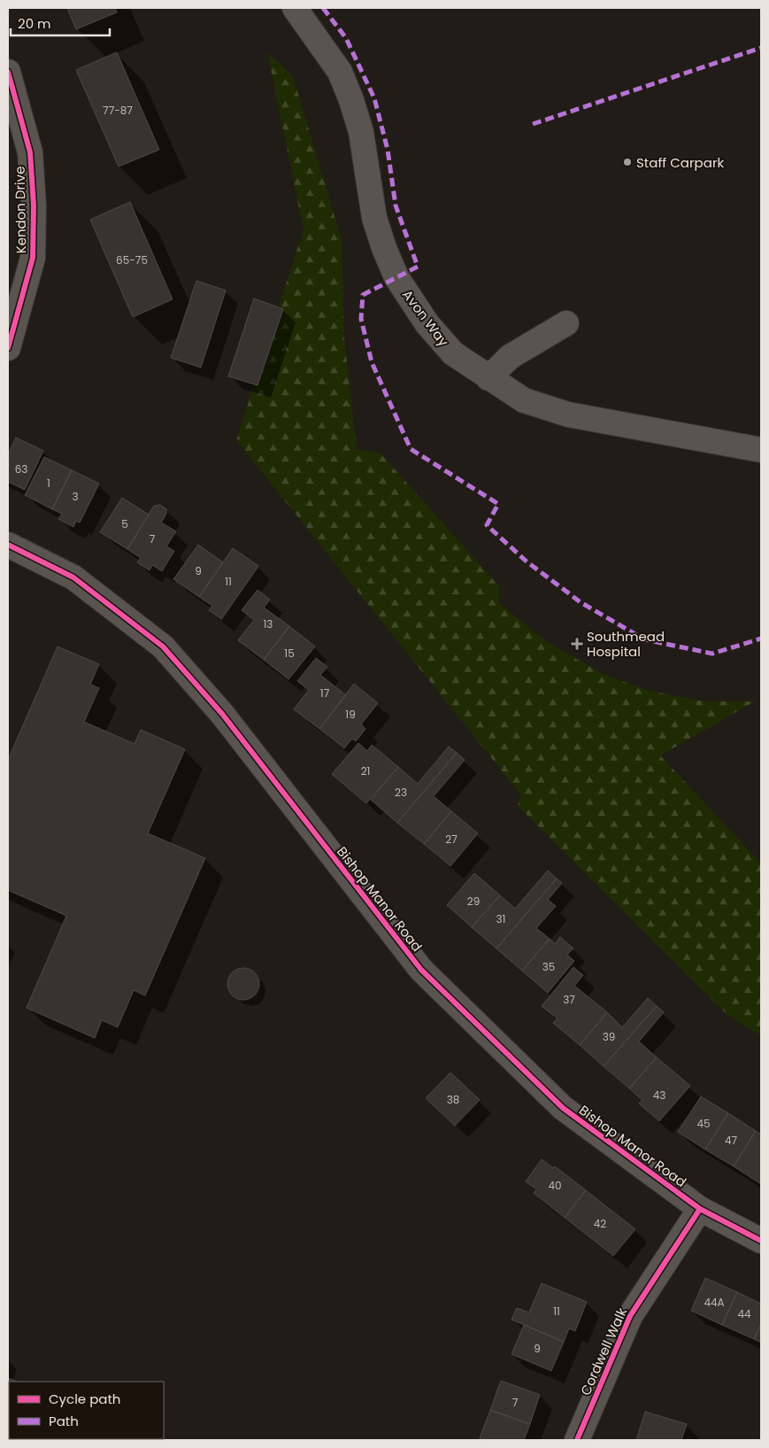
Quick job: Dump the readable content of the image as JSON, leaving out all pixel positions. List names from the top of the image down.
{
  "streets": {
    "street": [
      "Kendon Drive",
      "Avon Way",
      "Bishop Manor Road",
      "Cordwell Walk"
    ]
  },
  "crossings": [
    ["Bishop Manor Road", "Cordwell Walk"]
  ],
  "places": {
    "other": ["Staff Carpark"],
    "health": ["Southmead Hospital"]
  },
  "house_numbers": [
    "77-87",
    "65-75",
    "63",
    "1",
    "3",
    "5",
    "7",
    "9",
    "11",
    "13",
    "15",
    "17",
    "19",
    "21",
    "23",
    "27",
    "29",
    "31",
    "35",
    "37",
    "39",
    "43",
    "38",
    "45",
    "47",
    "40",
    "42",
    "44A",
    "11",
    "44",
    "9",
    "7"
  ],
  "legend": ["Cycle path", "Path"],
  "scale_bar": "20 m"
}
